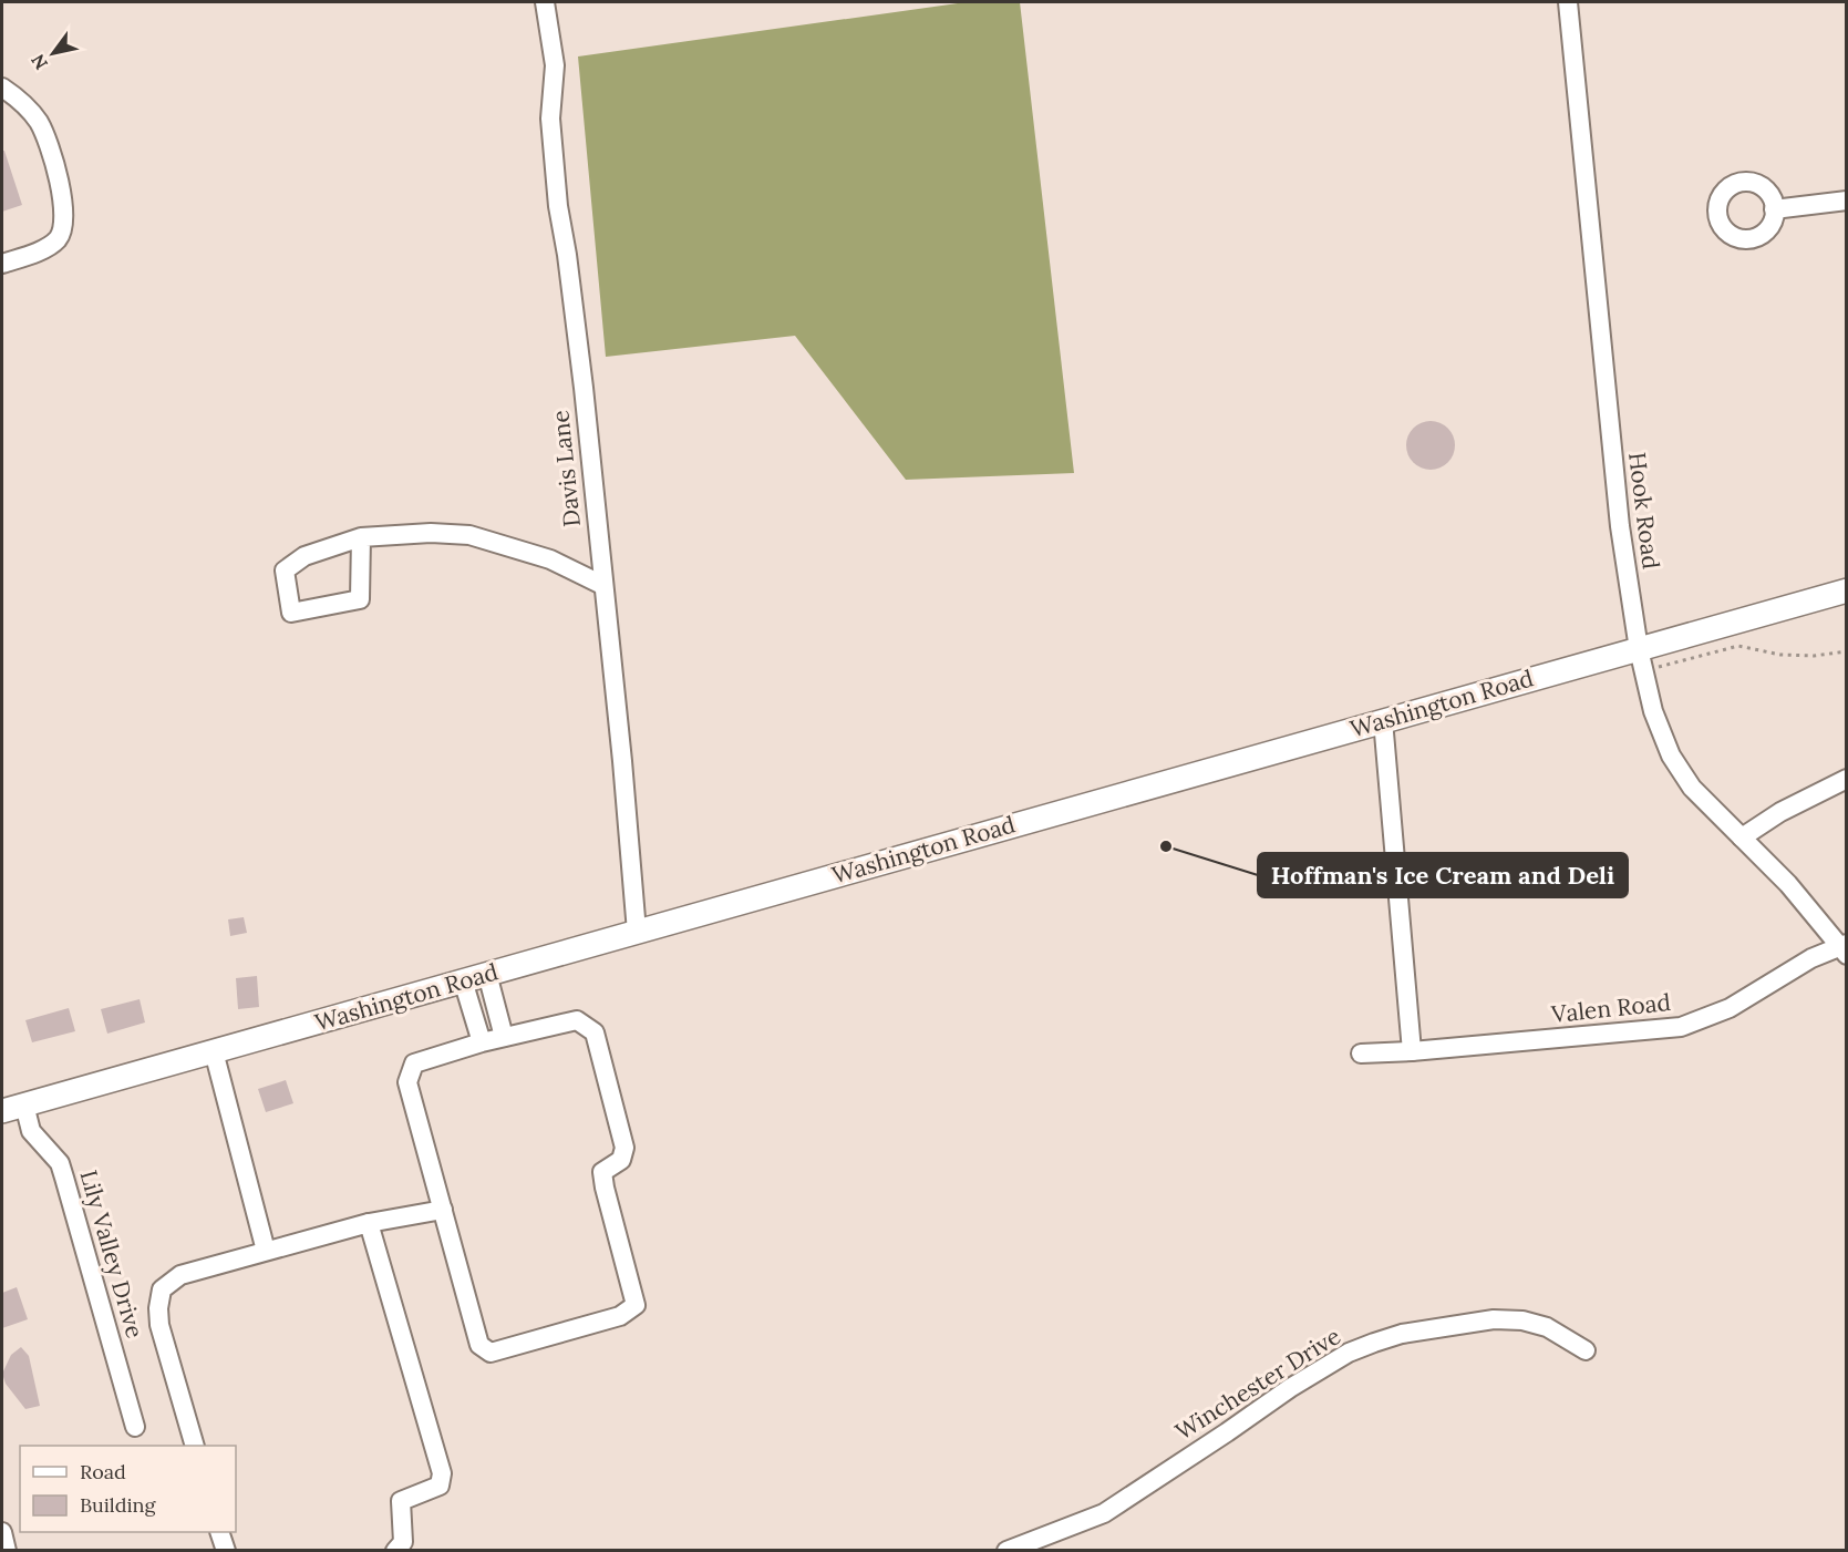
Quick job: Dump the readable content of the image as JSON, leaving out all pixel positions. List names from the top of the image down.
{
  "streets": {
    "main road": ["Washington Road"],
    "street": [
      "Davis Lane",
      "Hook Road",
      "Valen Road",
      "Lily Valley Drive",
      "Winchester Drive"
    ]
  },
  "crossings": [
    ["Davis Lane", "Washington Road"],
    ["Hook Road", "Washington Road"],
    ["Hook Road", "Valen Road"],
    ["Washington Road", "Lily Valley Drive"]
  ],
  "places": ["Hoffman's Ice Cream and Deli"],
  "legend": ["Road", "Building"],
  "north": "bottom left"
}
